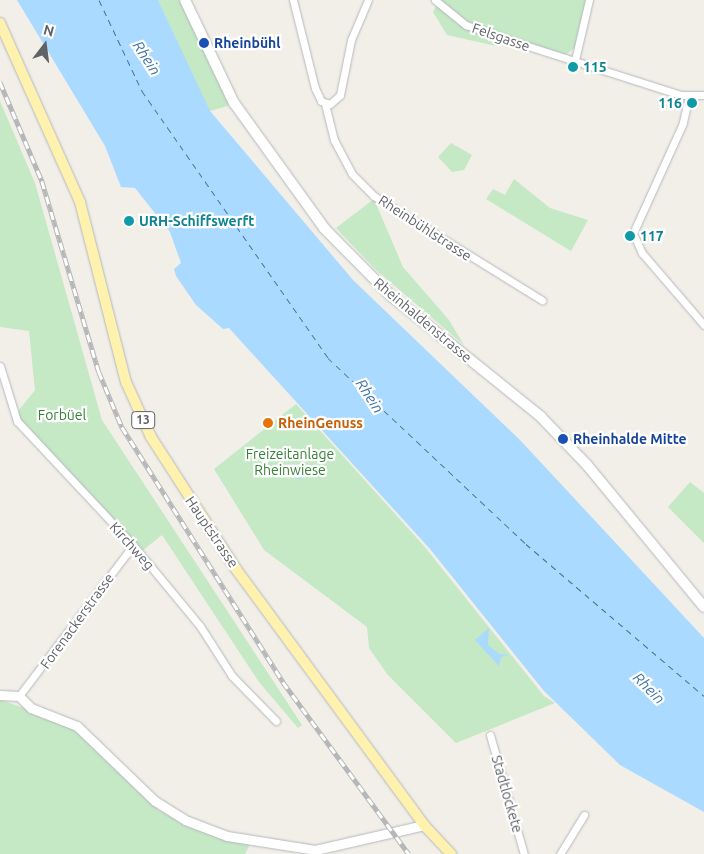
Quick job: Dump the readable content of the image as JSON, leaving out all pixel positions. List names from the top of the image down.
{
  "streets": {
    "main road": ["Rheinhaldenstrasse", "13", "Hauptstrasse"],
    "street": [
      "Felsgasse",
      "Rheinbühlstrasse",
      "Kirchweg",
      "Forenackerstrasse",
      "Stadtlockete"
    ]
  },
  "crossings": [
    ["Kirchweg", "Forenackerstrasse"]
  ],
  "water": ["Rhein"],
  "parks": ["Forbüel", "Freizeitanlage Rheinwiese"],
  "places": [
    "Rheinbühl",
    "115",
    "116",
    "URH-Schiffswerft",
    "117",
    "RheinGenuss",
    "Rheinhalde Mitte"
  ],
  "north": "top"
}
